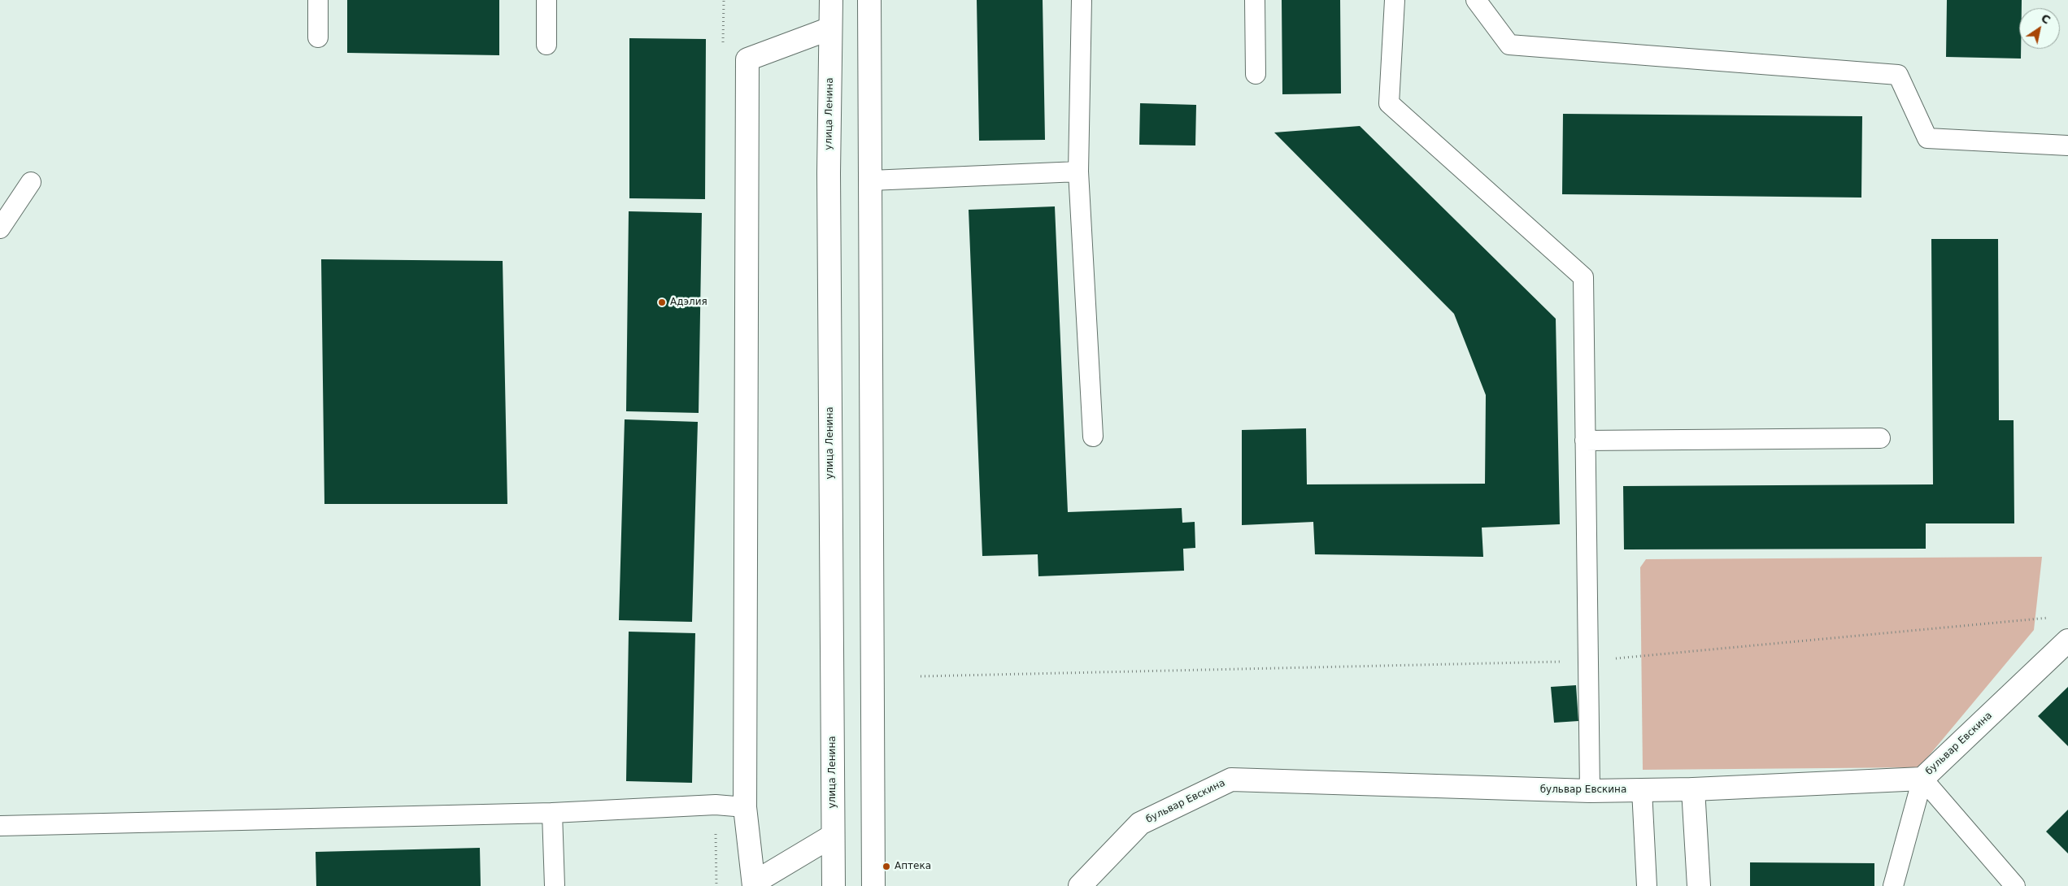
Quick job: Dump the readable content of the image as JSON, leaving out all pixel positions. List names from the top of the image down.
{
  "streets": {
    "street": ["улица Ленина", "бульвар Евскина"]
  },
  "places": ["Адэлия", "Аптека"],
  "north": "top right"
}
